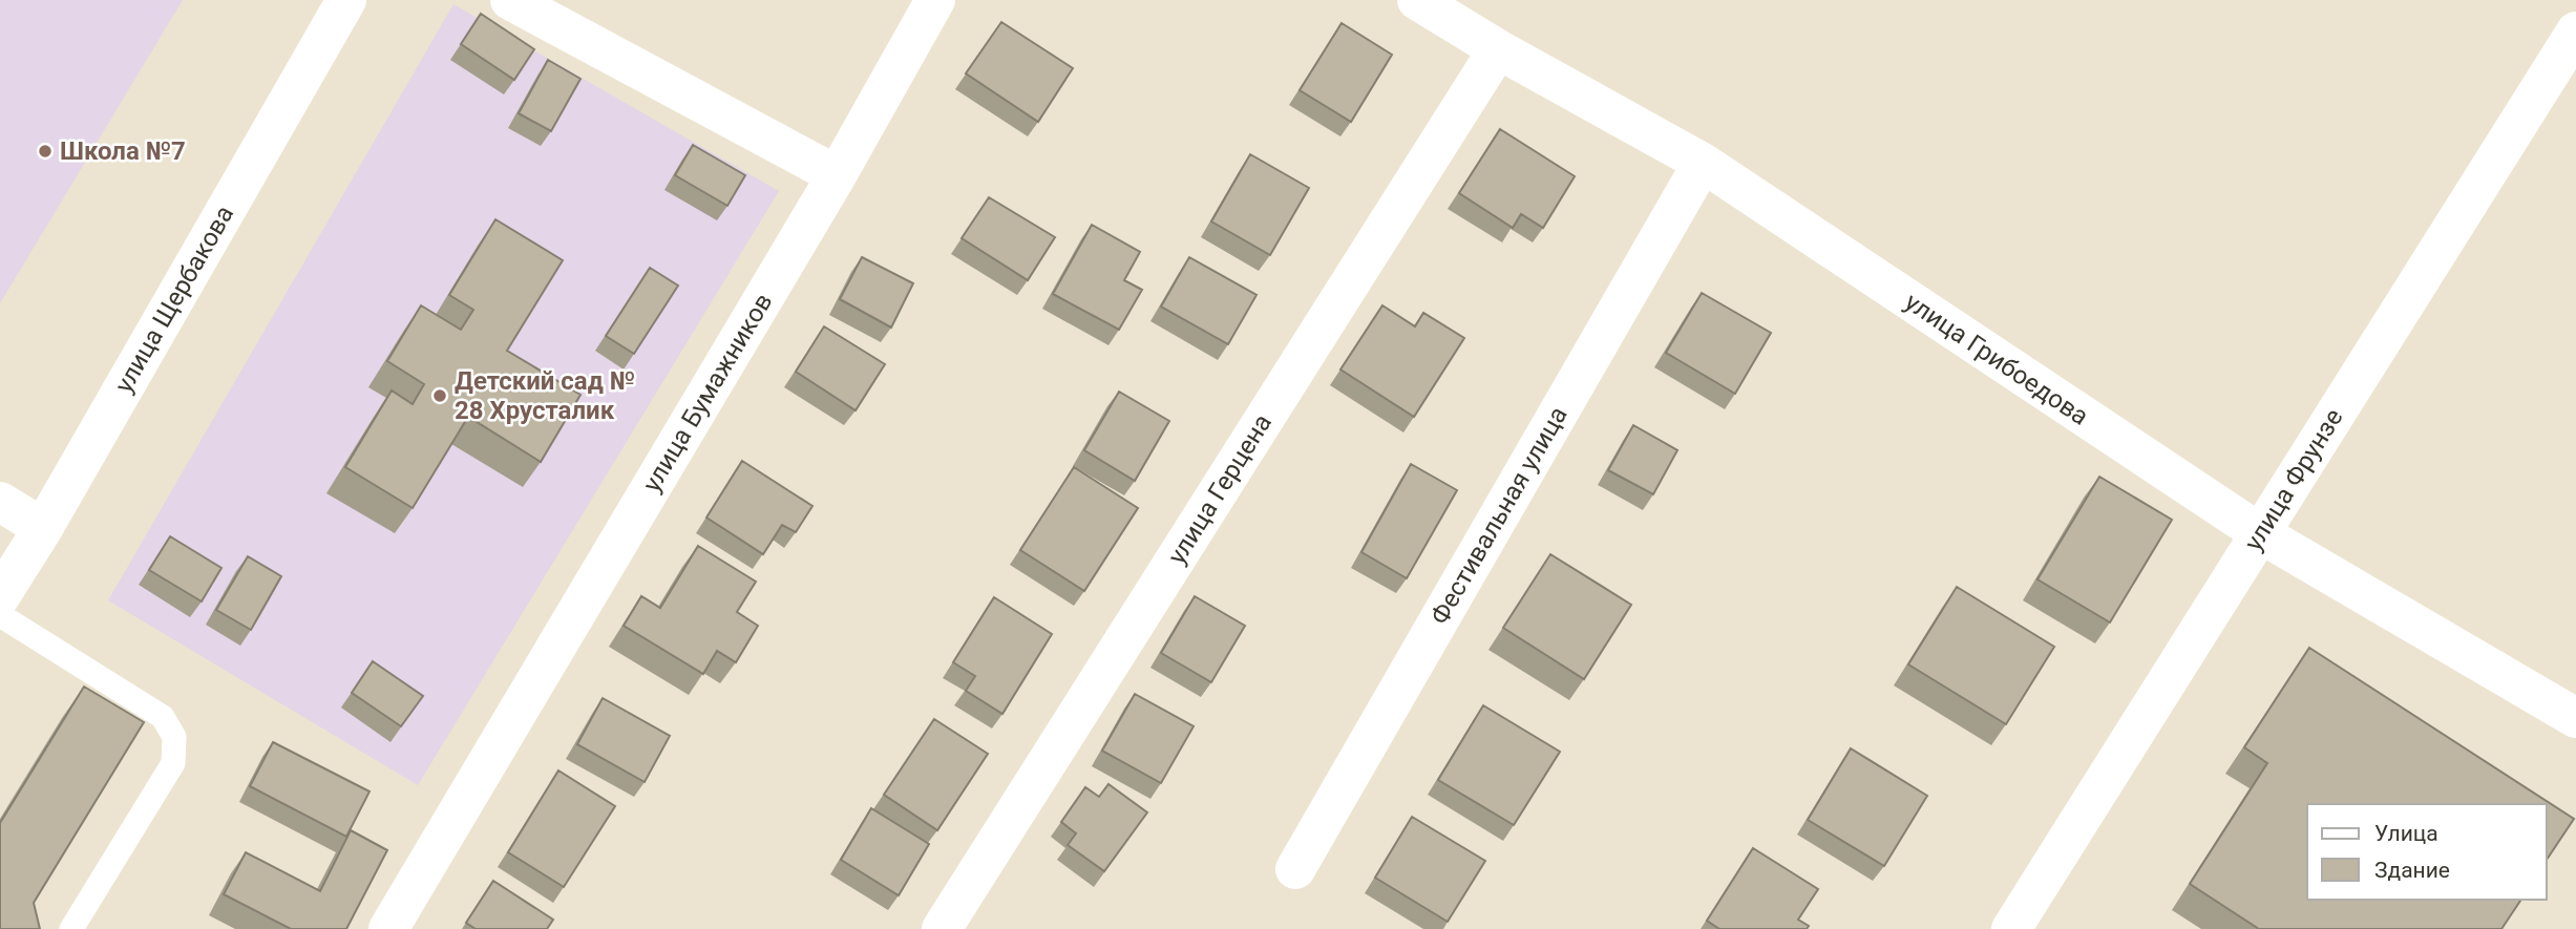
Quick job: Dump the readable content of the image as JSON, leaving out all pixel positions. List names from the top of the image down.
{
  "streets": {
    "street": [
      "улица Щербакова",
      "улица Грибоедова",
      "улица Бумажников",
      "улица Фрунзе",
      "улица Герцена",
      "Фестивальная улица"
    ]
  },
  "crossings": [
    ["улица Грибоедова", "улица Фрунзе"],
    ["улица Грибоедова", "улица Герцена"],
    ["улица Грибоедова", "Фестивальная улица"]
  ],
  "places": ["Школа №7", "Детский сад № 28 Хрусталик"],
  "legend": ["Улица", "Здание"]
}
